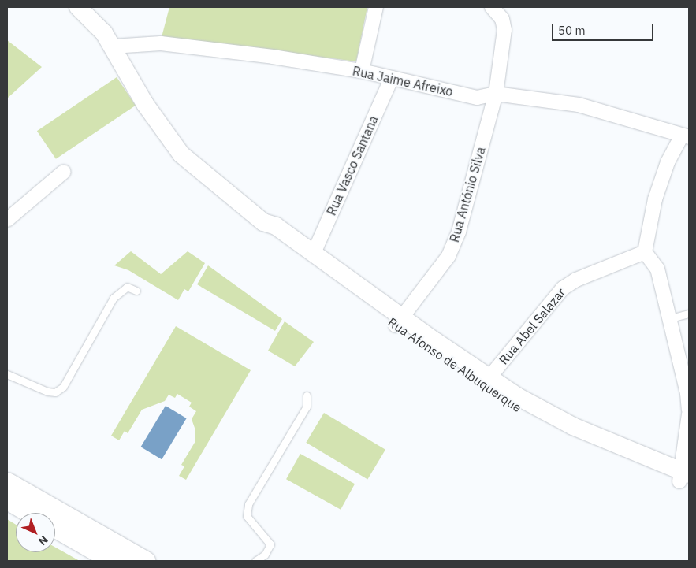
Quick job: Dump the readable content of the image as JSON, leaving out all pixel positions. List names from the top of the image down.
{
  "streets": {
    "street": [
      "Rua Jaime Afreixo",
      "Rua Vasco Santana",
      "Rua António Silva",
      "Rua Abel Salazar",
      "Rua Afonso de Albuquerque"
    ]
  },
  "crossings": [
    ["Rua Jaime Afreixo", "Rua Vasco Santana"],
    ["Rua Jaime Afreixo", "Rua António Silva"],
    ["Rua Jaime Afreixo", "Rua Afonso de Albuquerque"],
    ["Rua Vasco Santana", "Rua Afonso de Albuquerque"],
    ["Rua António Silva", "Rua Afonso de Albuquerque"],
    ["Rua Abel Salazar", "Rua Afonso de Albuquerque"]
  ],
  "scale_bar": "50 m",
  "north": "bottom right"
}
